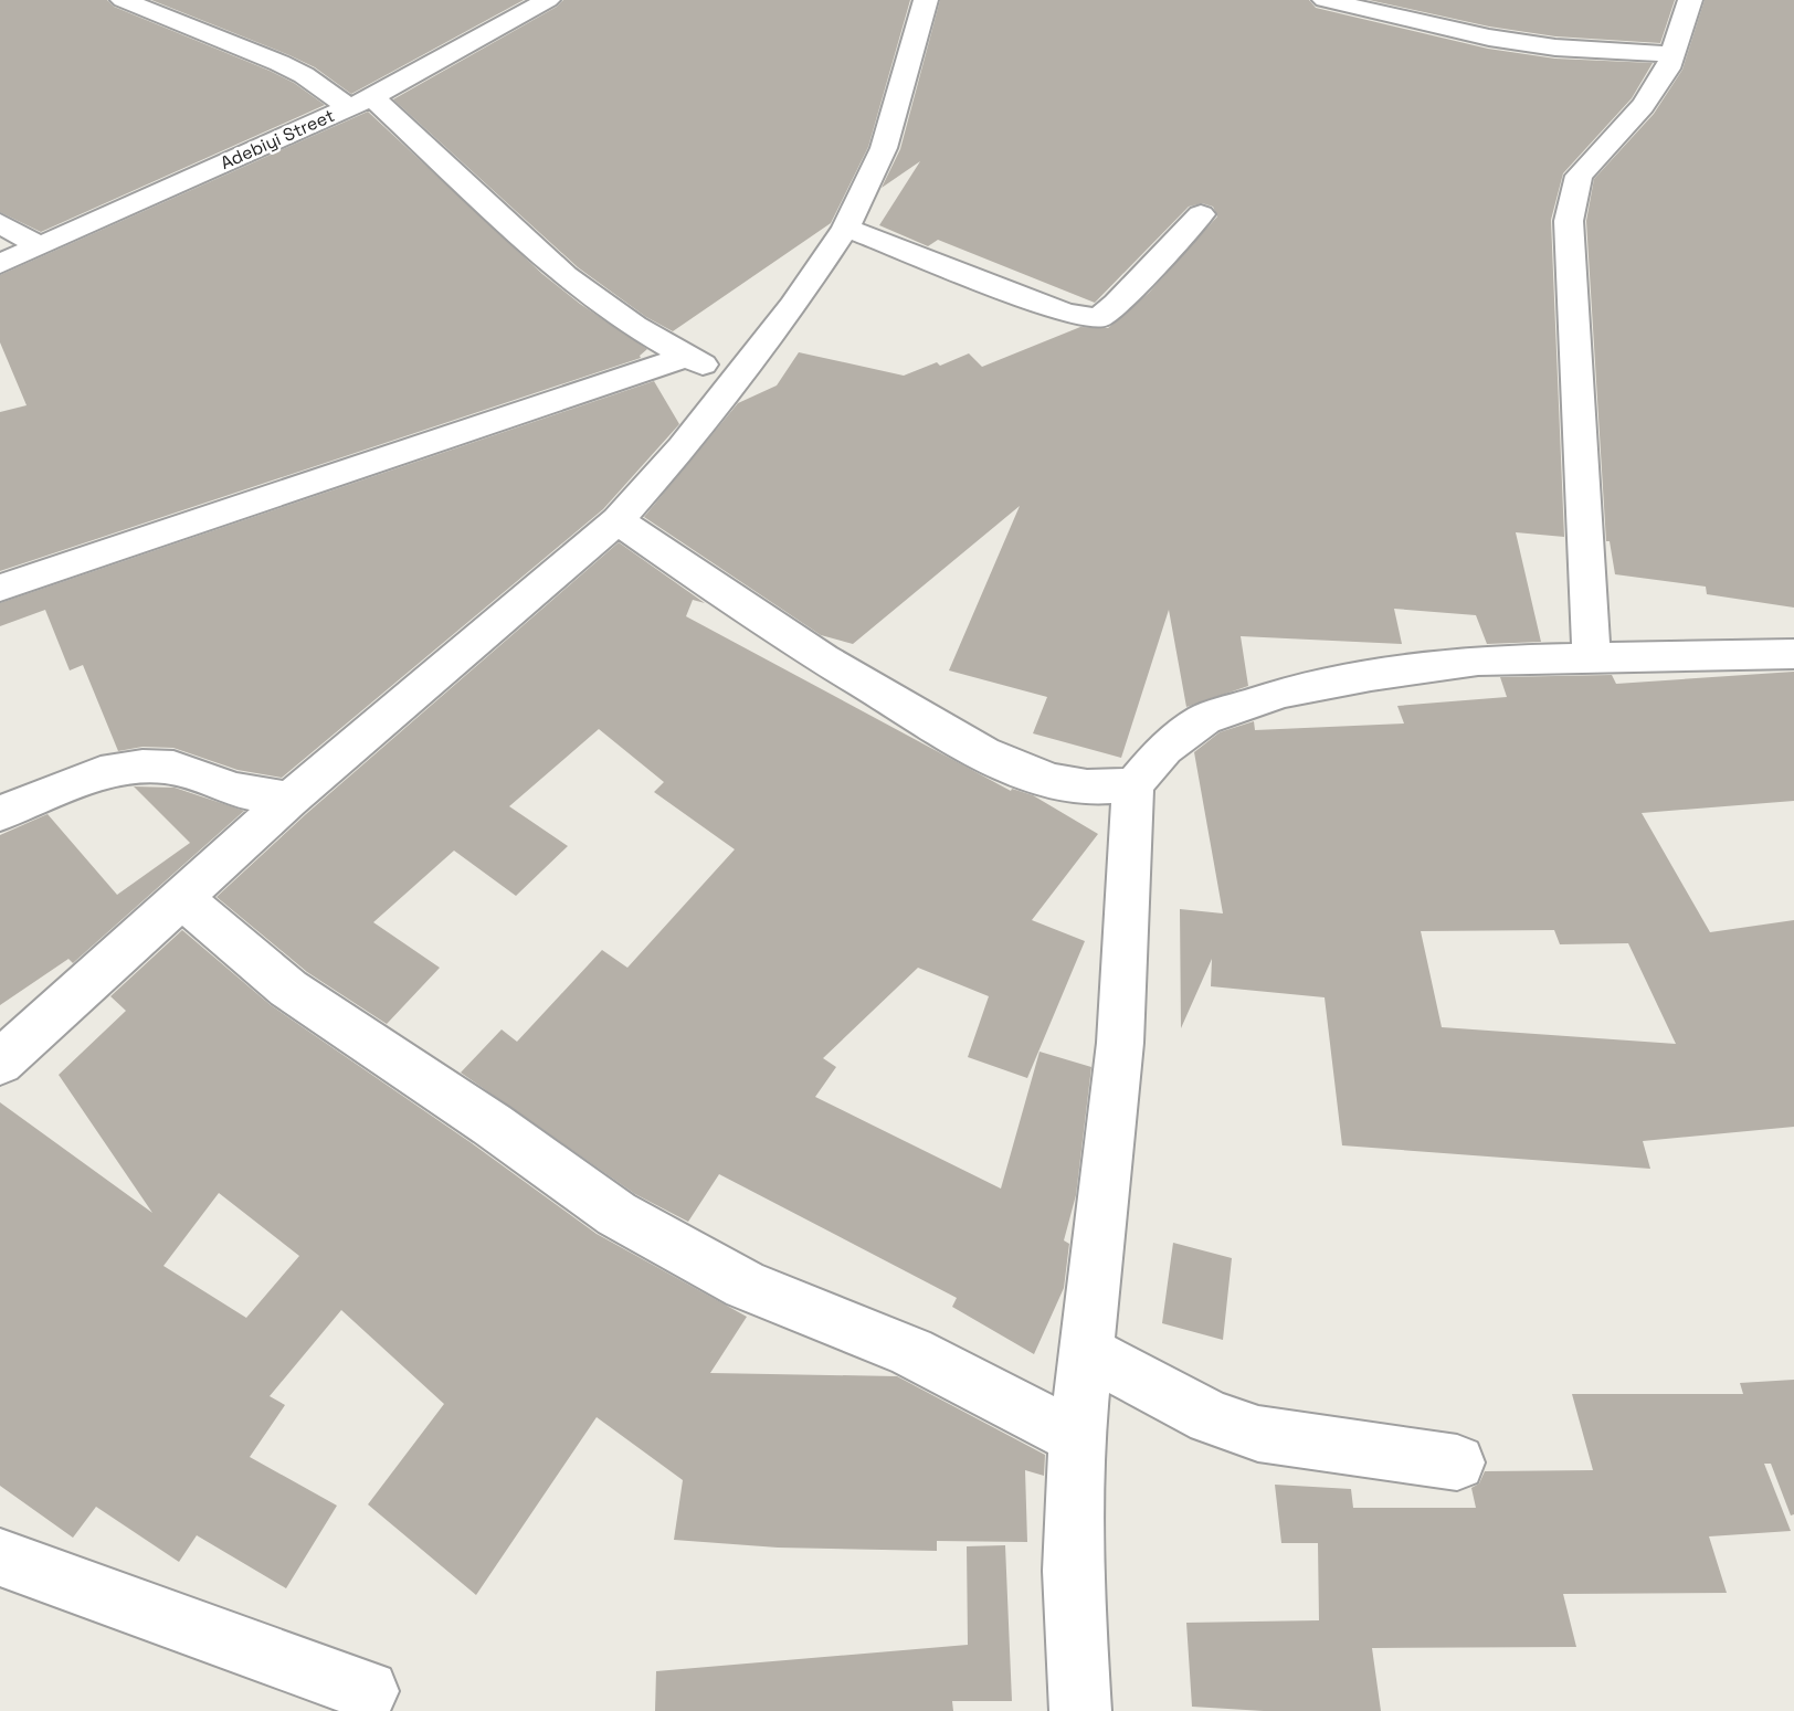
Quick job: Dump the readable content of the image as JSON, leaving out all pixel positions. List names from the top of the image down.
{
  "streets": {
    "street": ["Adebiyi Street"]
  }
}
